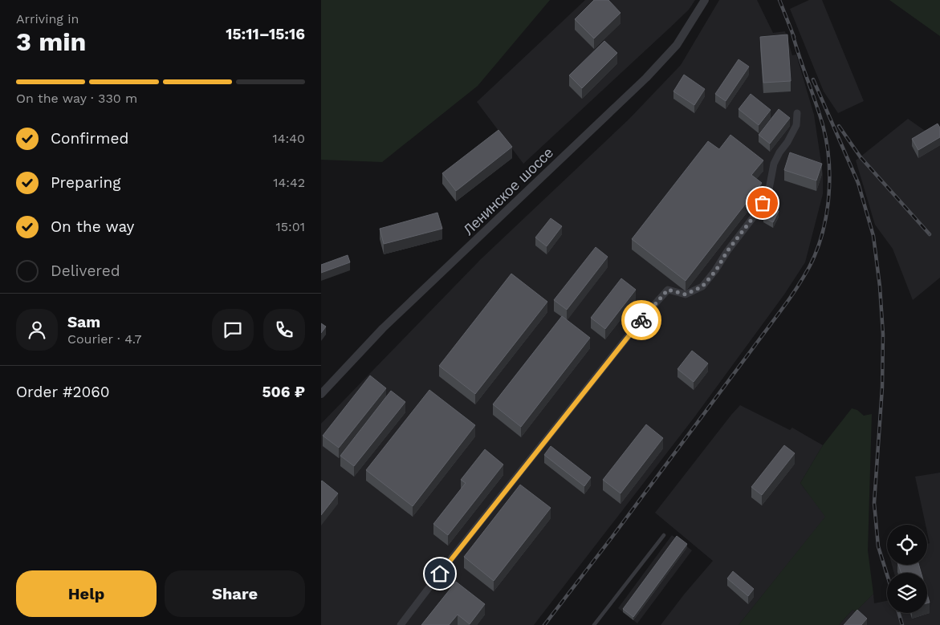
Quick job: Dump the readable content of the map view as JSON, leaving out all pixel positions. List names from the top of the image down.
{
  "streets": {
    "street": ["Ленинское шоссе"]
  },
  "page": {
    "heading": ["3 min", "Arriving in", "15:11–15:16"],
    "panel": [
      "Sam",
      "Courier · 4.7",
      "Order #2060",
      "506 ₽"
    ],
    "bar": "On the way · 330 m",
    "list": [
      ["Confirmed", "14:40"],
      ["Preparing", "14:42"],
      ["On the way", "15:01"],
      "Delivered"
    ],
    "buttons": ["Help", "Share"]
  }
}
